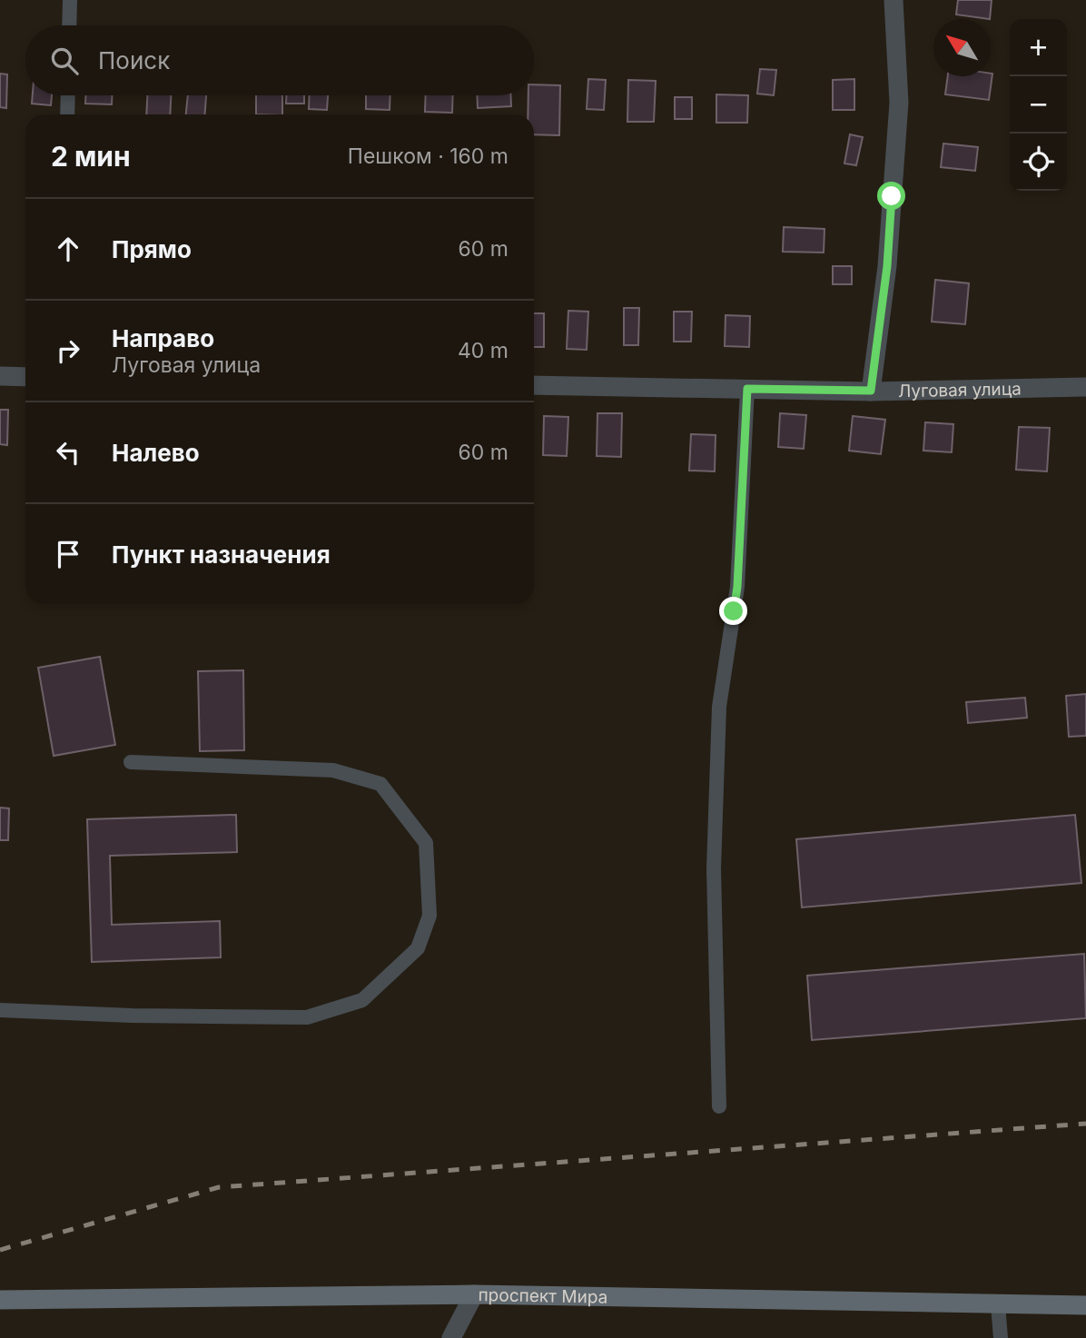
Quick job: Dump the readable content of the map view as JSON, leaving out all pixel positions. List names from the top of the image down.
{
  "streets": {
    "main road": ["проспект Мира"],
    "street": ["Луговая улица"]
  },
  "north": "top left",
  "page": {
    "map_buttons": ["+", "−"],
    "search": "Поиск",
    "heading": ["2 мин", "Пешком · 160 m"],
    "list": [
      ["Прямо", "60 m"],
      ["Направо", "Луговая улица", "40 m"],
      ["Налево", "60 m"],
      "Пункт назначения"
    ]
  }
}
